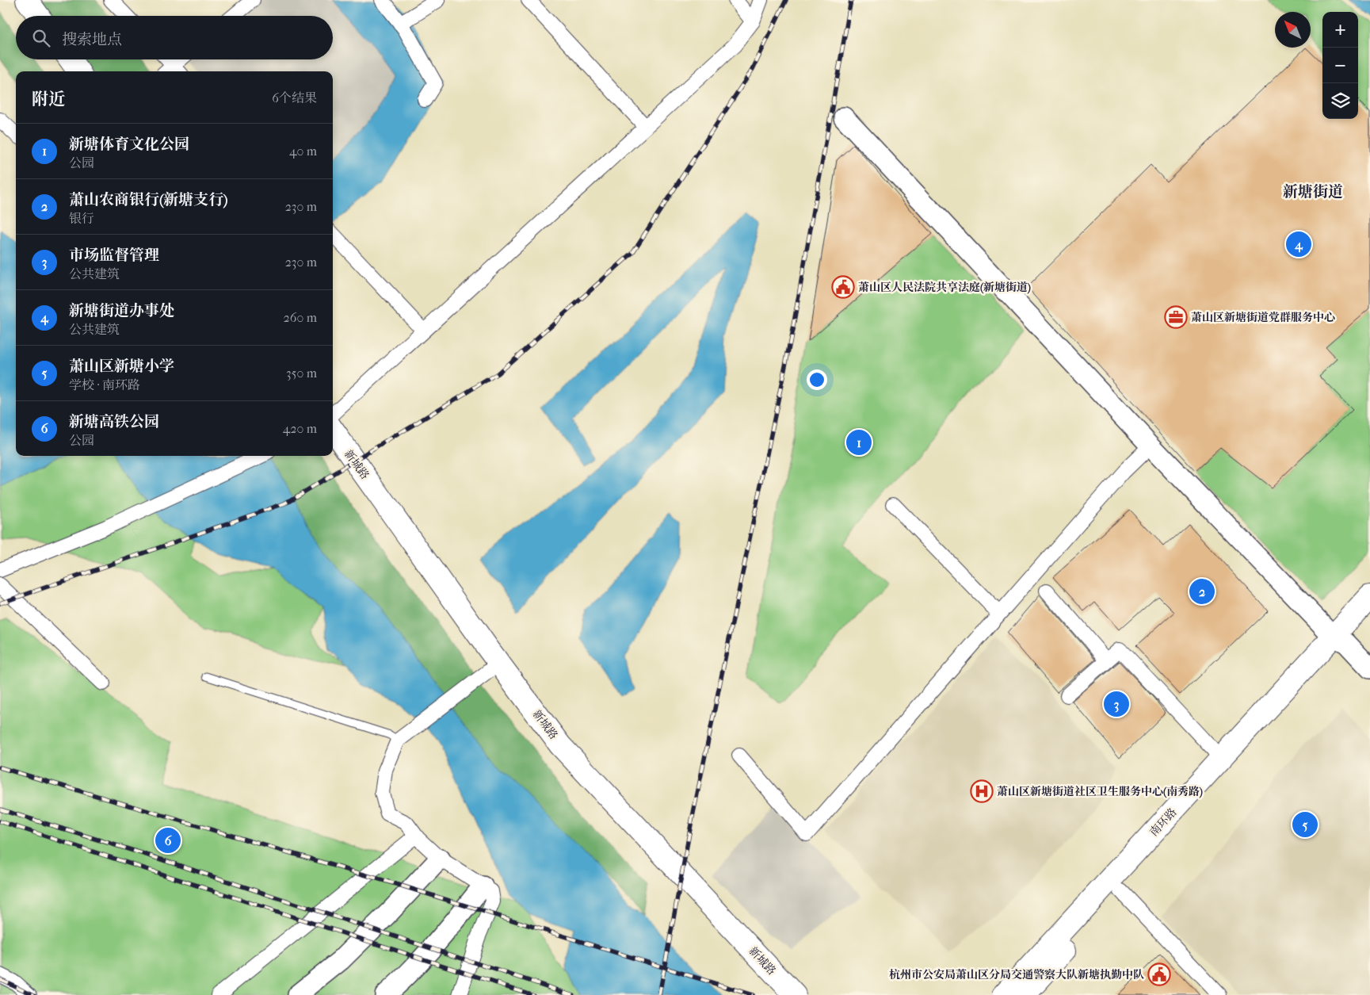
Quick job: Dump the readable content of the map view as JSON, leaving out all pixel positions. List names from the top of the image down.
{
  "streets": {
    "main road": ["新城路", "南环路"]
  },
  "districts": ["新塘街道"],
  "places": {
    "public building": ["萧山区人民法院共享法庭(新塘街道)", "杭州市公安局萧山区分局交通警察大队新塘执勤中队"],
    "office": ["萧山区新塘街道党群服务中心"],
    "hospital": ["萧山区新塘街道社区卫生服务中心(南秀路)"]
  },
  "north": "top left",
  "page": {
    "map_buttons": ["+", "−"],
    "search": "搜索地点",
    "heading": ["附近", "6个结果"],
    "list": [
      {
        "mark": "1",
        "name": "新塘体育文化公园",
        "note": "公园",
        "value": "40 m"
      },
      {
        "mark": "2",
        "name": "萧山农商银行(新塘支行)",
        "note": "银行",
        "value": "230 m"
      },
      {
        "mark": "3",
        "name": "市场监督管理",
        "note": "公共建筑",
        "value": "230 m"
      },
      {
        "mark": "4",
        "name": "新塘街道办事处",
        "note": "公共建筑",
        "value": "260 m"
      },
      {
        "mark": "5",
        "name": "萧山区新塘小学",
        "note": "学校 · 南环路",
        "value": "350 m"
      },
      {
        "mark": "6",
        "name": "新塘高铁公园",
        "note": "公园",
        "value": "420 m"
      }
    ],
    "pins": [
      "4",
      "1",
      "2",
      "3",
      "5",
      "6"
    ]
  }
}
